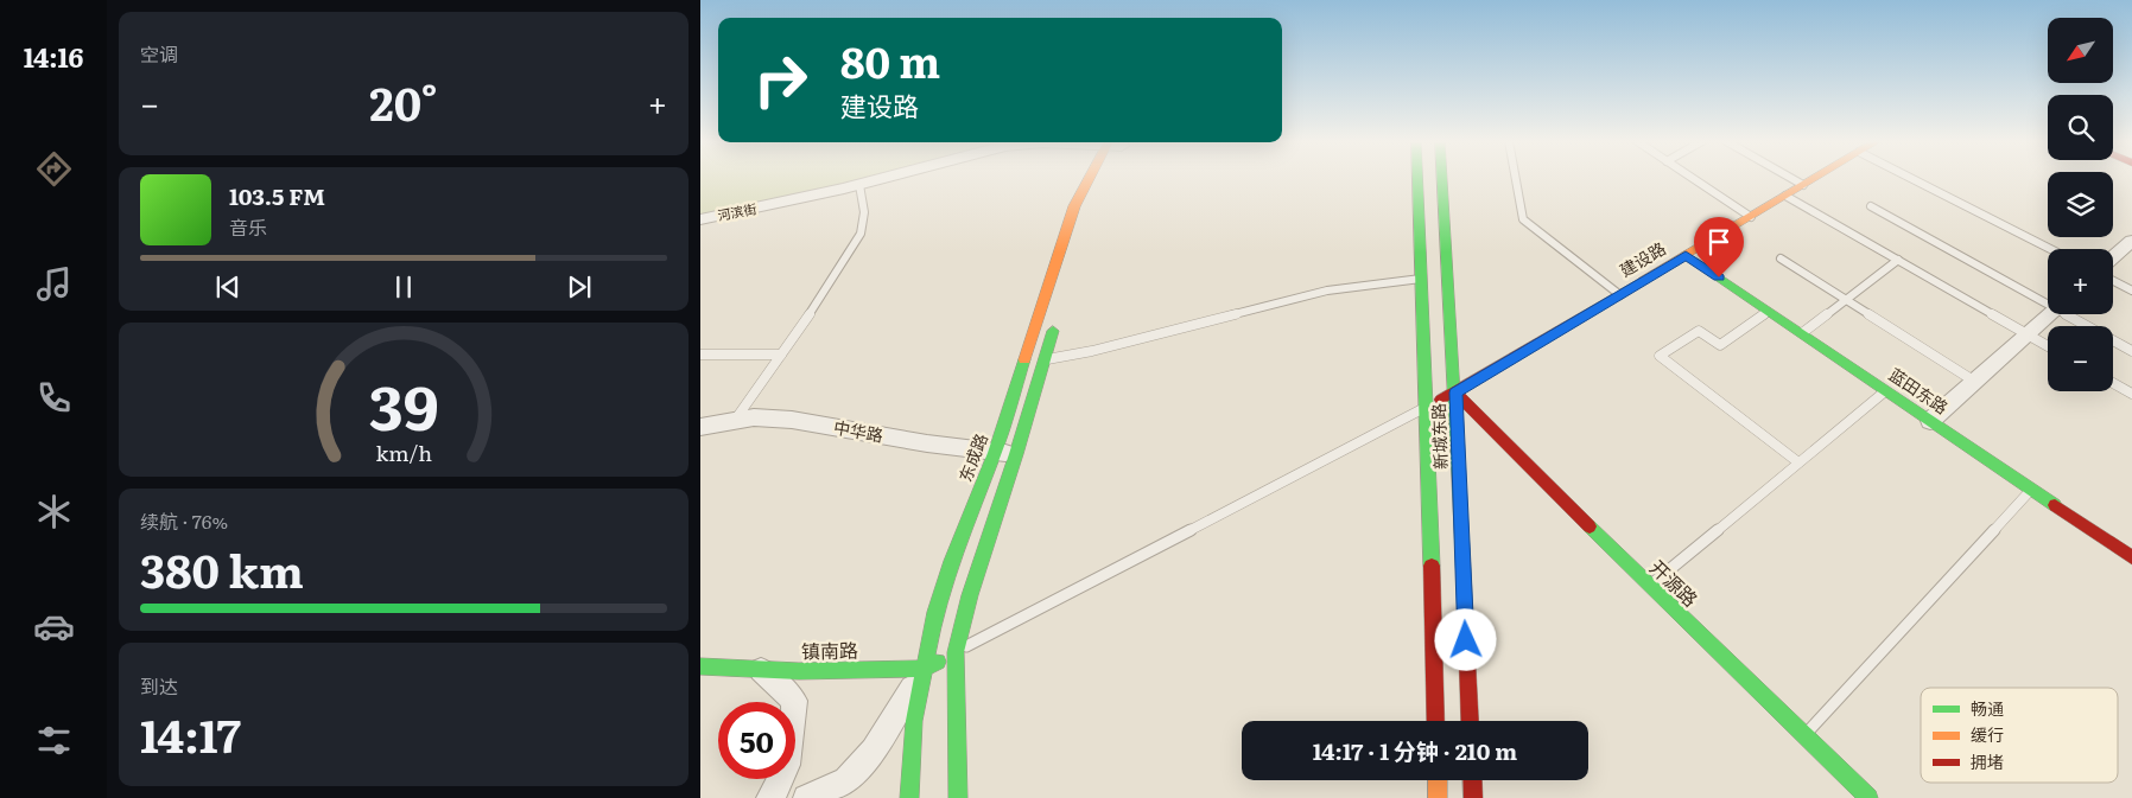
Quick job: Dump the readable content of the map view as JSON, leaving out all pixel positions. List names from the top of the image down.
{
  "streets": {
    "street": [
      "河滨街",
      "建设路",
      "蓝田东路",
      "中华路",
      "新城东路",
      "东成路",
      "开源路",
      "镇南路"
    ]
  },
  "crossings": [
    ["建设路", "蓝田东路"],
    ["建设路", "新城东路"],
    ["建设路", "开源路"],
    ["中华路", "东成路"],
    ["新城东路", "开源路"],
    ["东成路", "镇南路"]
  ],
  "legend": ["畅通", "缓行", "拥堵"],
  "north": "bottom left",
  "page": {
    "tabs": "14:16",
    "tile": [
      "空调",
      ["续航 · 76%", "380 km"],
      ["到达", "14:17"]
    ],
    "map_buttons": ["+", "−"],
    "turn": ["80 m", "建设路"],
    "heat": ["−", "20°", "+"],
    "song": ["103.5 FM", "音乐"],
    "limit": "50",
    "trip": "14:17 · 1 分钟 · 210 m",
    "gauge": ["39", "km/h"]
  }
}
